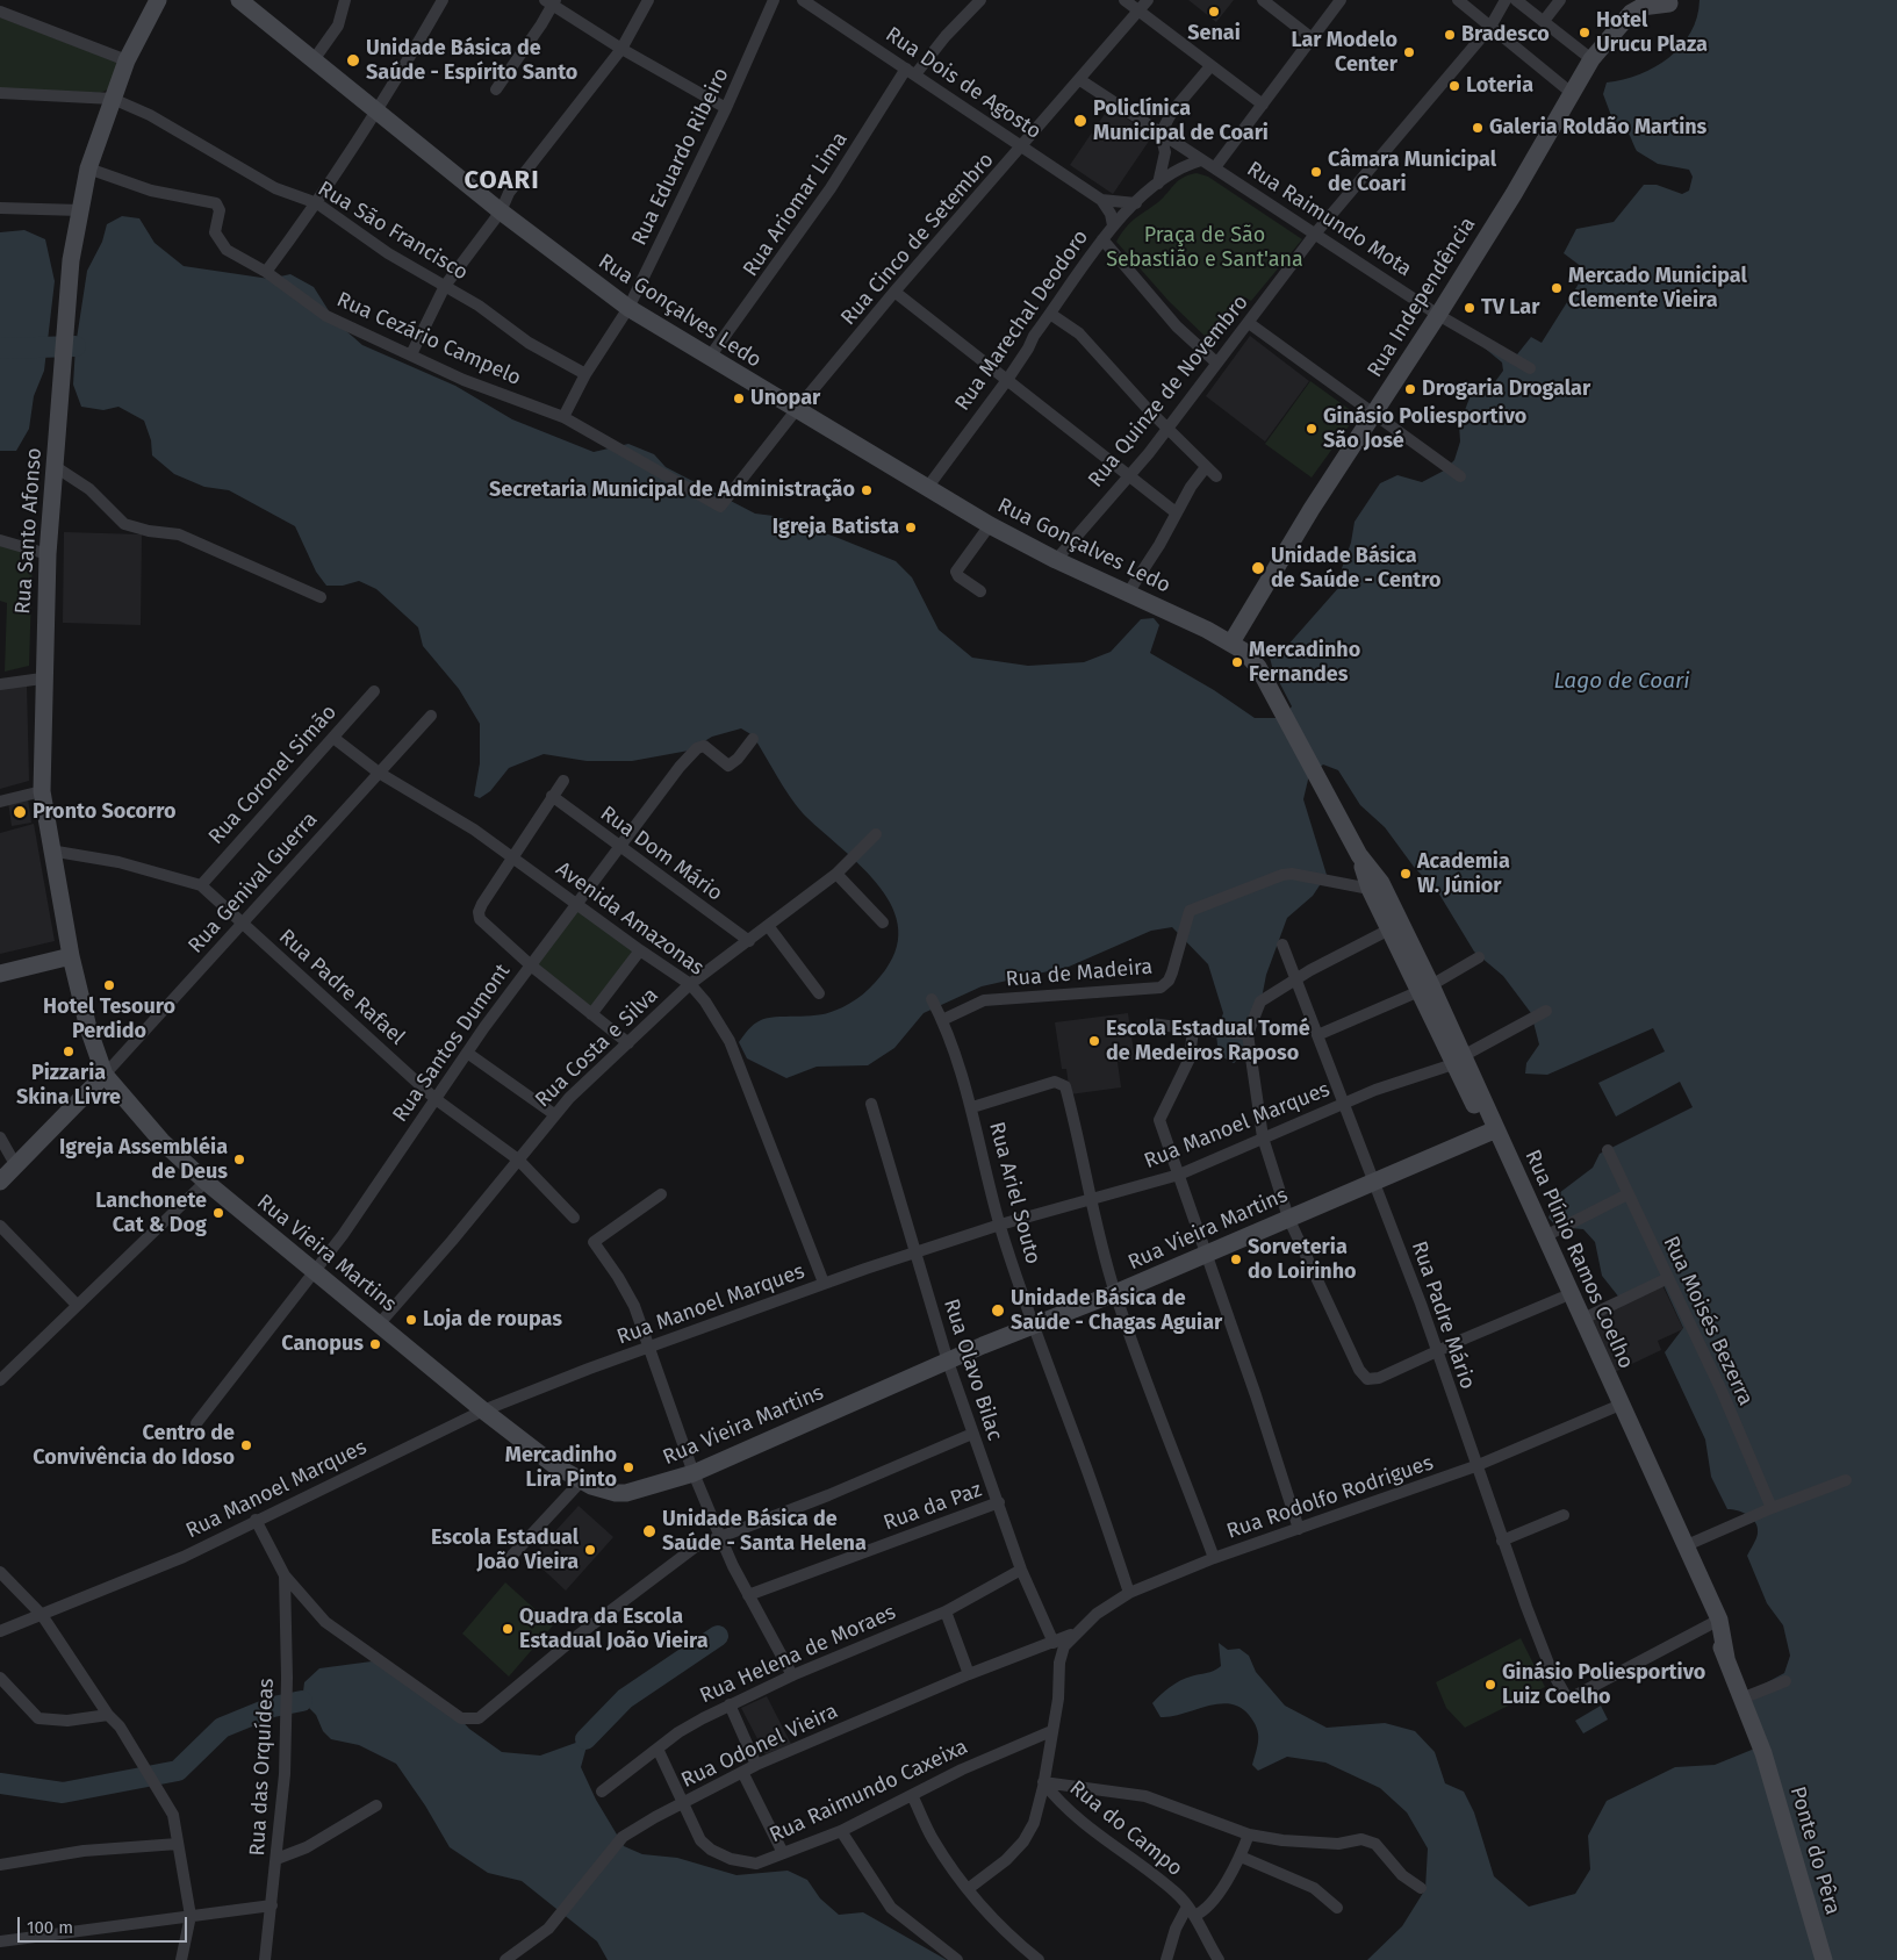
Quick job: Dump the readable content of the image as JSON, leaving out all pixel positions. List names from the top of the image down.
{
  "streets": {
    "main road": [
      "Rua Independência",
      "Rua Gonçalves Ledo",
      "Rua Santo Afonso",
      "Rua Vieira Martins",
      "Rua Plínio Ramos Coelho",
      "Ponte do Pêra"
    ],
    "street": [
      "Rua Dois de Agosto",
      "Rua Eduardo Ribeiro",
      "Rua Ariomar Lima",
      "Rua Raimundo Mota",
      "Rua São Francisco",
      "Rua Cinco de Setembro",
      "Rua Marechal Deodoro",
      "Rua Cezário Campelo",
      "Rua Quinze de Novembro",
      "Rua Coronel Simão",
      "Rua Dom Mário",
      "Rua Genival Guerra",
      "Avenida Amazonas",
      "Rua de Madeira",
      "Rua Padre Rafael",
      "Rua Santos Dumont",
      "Rua Costa e Silva",
      "Rua Manoel Marques",
      "Rua Ariel Souto",
      "Rua Padre Mário",
      "Rua Moisés Bezerra",
      "Rua Olavo Bilac",
      "Rua Rodolfo Rodrigues",
      "Rua da Paz",
      "Rua Helena de Moraes",
      "Rua Odonel Vieira",
      "Rua das Orquídeas",
      "Rua Raimundo Caxeixa",
      "Rua do Campo"
    ]
  },
  "crossings": [
    ["Rua Dois de Agosto", "Rua Ariomar Lima"],
    ["Rua Dois de Agosto", "Rua Cinco de Setembro"],
    ["Rua Dois de Agosto", "Rua Marechal Deodoro"],
    ["Rua Eduardo Ribeiro", "Rua São Francisco"],
    ["Rua Eduardo Ribeiro", "Rua Gonçalves Ledo"],
    ["Rua Eduardo Ribeiro", "Rua Cezário Campelo"],
    ["Rua Ariomar Lima", "Rua Gonçalves Ledo"],
    ["Rua Raimundo Mota", "Rua Cinco de Setembro"],
    ["Rua Raimundo Mota", "Rua Independência"],
    ["Rua Raimundo Mota", "Rua Marechal Deodoro"],
    ["Rua Raimundo Mota", "Rua Quinze de Novembro"],
    ["Rua São Francisco", "Rua Santo Afonso"],
    ["Rua Cinco de Setembro", "Rua Gonçalves Ledo"],
    ["Rua Cinco de Setembro", "Rua Cezário Campelo"],
    ["Rua Independência", "Rua Gonçalves Ledo"],
    ["Rua Gonçalves Ledo", "Rua Marechal Deodoro"],
    ["Rua Gonçalves Ledo", "Rua Quinze de Novembro"],
    ["Rua Gonçalves Ledo", "Rua de Madeira"],
    ["Rua Gonçalves Ledo", "Rua Plínio Ramos Coelho"],
    ["Rua Cezário Campelo", "Rua Santo Afonso"],
    ["Rua Santo Afonso", "Rua Genival Guerra"],
    ["Rua Santo Afonso", "Rua Padre Rafael"],
    ["Rua Santo Afonso", "Rua Vieira Martins"],
    ["Rua Coronel Simão", "Avenida Amazonas"],
    ["Rua Coronel Simão", "Rua Padre Rafael"],
    ["Rua Dom Mário", "Rua Santos Dumont"],
    ["Rua Dom Mário", "Rua Costa e Silva"],
    ["Rua Genival Guerra", "Avenida Amazonas"],
    ["Rua Genival Guerra", "Rua Padre Rafael"],
    ["Rua Genival Guerra", "Rua Vieira Martins"],
    ["Avenida Amazonas", "Rua Santos Dumont"],
    ["Avenida Amazonas", "Rua Costa e Silva"],
    ["Avenida Amazonas", "Rua Manoel Marques"],
    ["Rua de Madeira", "Rua Ariel Souto"],
    ["Rua de Madeira", "Rua Plínio Ramos Coelho"],
    ["Rua Padre Rafael", "Rua Santos Dumont"],
    ["Rua Padre Rafael", "Rua Costa e Silva"],
    ["Rua Santos Dumont", "Rua Vieira Martins"],
    ["Rua Costa e Silva", "Rua Vieira Martins"],
    ["Rua Manoel Marques", "Rua Ariel Souto"],
    ["Rua Manoel Marques", "Rua Vieira Martins"],
    ["Rua Manoel Marques", "Rua Plínio Ramos Coelho"],
    ["Rua Manoel Marques", "Rua Padre Mário"],
    ["Rua Manoel Marques", "Rua Olavo Bilac"],
    ["Rua Ariel Souto", "Rua Vieira Martins"],
    ["Rua Ariel Souto", "Rua Rodolfo Rodrigues"],
    ["Rua Vieira Martins", "Rua Plínio Ramos Coelho"],
    ["Rua Vieira Martins", "Rua Padre Mário"],
    ["Rua Vieira Martins", "Rua Olavo Bilac"],
    ["Rua Plínio Ramos Coelho", "Rua Padre Mário"],
    ["Rua Plínio Ramos Coelho", "Rua Rodolfo Rodrigues"],
    ["Rua Plínio Ramos Coelho", "Ponte do Pêra"],
    ["Rua Padre Mário", "Rua Rodolfo Rodrigues"],
    ["Rua Olavo Bilac", "Rua Rodolfo Rodrigues"],
    ["Rua Olavo Bilac", "Rua da Paz"],
    ["Rua Olavo Bilac", "Rua Helena de Moraes"],
    ["Rua Olavo Bilac", "Rua Odonel Vieira"],
    ["Rua Rodolfo Rodrigues", "Rua Odonel Vieira"],
    ["Rua Helena de Moraes", "Rua Raimundo Caxeixa"],
    ["Rua Odonel Vieira", "Rua Raimundo Caxeixa"]
  ],
  "districts": ["COARI"],
  "water": ["Lago de Coari"],
  "parks": ["Praça de São Sebastião e Sant'ana"],
  "places": [
    "Senai",
    "Hotel Urucu Plaza",
    "Bradesco",
    "Lar Modelo Center",
    "Unidade Básica de Saúde - Espírito Santo",
    "Loteria",
    "Policlínica Municipal de Coari",
    "Galeria Roldão Martins",
    "Câmara Municipal de Coari",
    "Mercado Municipal Clemente Vieira",
    "TV Lar",
    "Drogaria Drogalar",
    "Unopar",
    "Ginásio Poliesportivo São José",
    "Secretaria Municipal de Administração",
    "Igreja Batista",
    "Unidade Básica de Saúde - Centro",
    "Mercadinho Fernandes",
    "Pronto Socorro",
    "Academia W. Júnior",
    "Hotel Tesouro Perdido",
    "Escola Estadual Tomé de Medeiros Raposo",
    "Pizzaria Skina Livre",
    "Igreja Assembléia de Deus",
    "Lanchonete Cat & Dog",
    "Sorveteria do Loirinho",
    "Unidade Básica de Saúde - Chagas Aguiar",
    "Loja de roupas",
    "Canopus",
    "Centro de Convivência do Idoso",
    "Mercadinho Lira Pinto",
    "Unidade Básica de Saúde - Santa Helena",
    "Escola Estadual João Vieira",
    "Quadra da Escola Estadual João Vieira",
    "Ginásio Poliesportivo Luiz Coelho"
  ],
  "scale_bar": "100 m"
}
